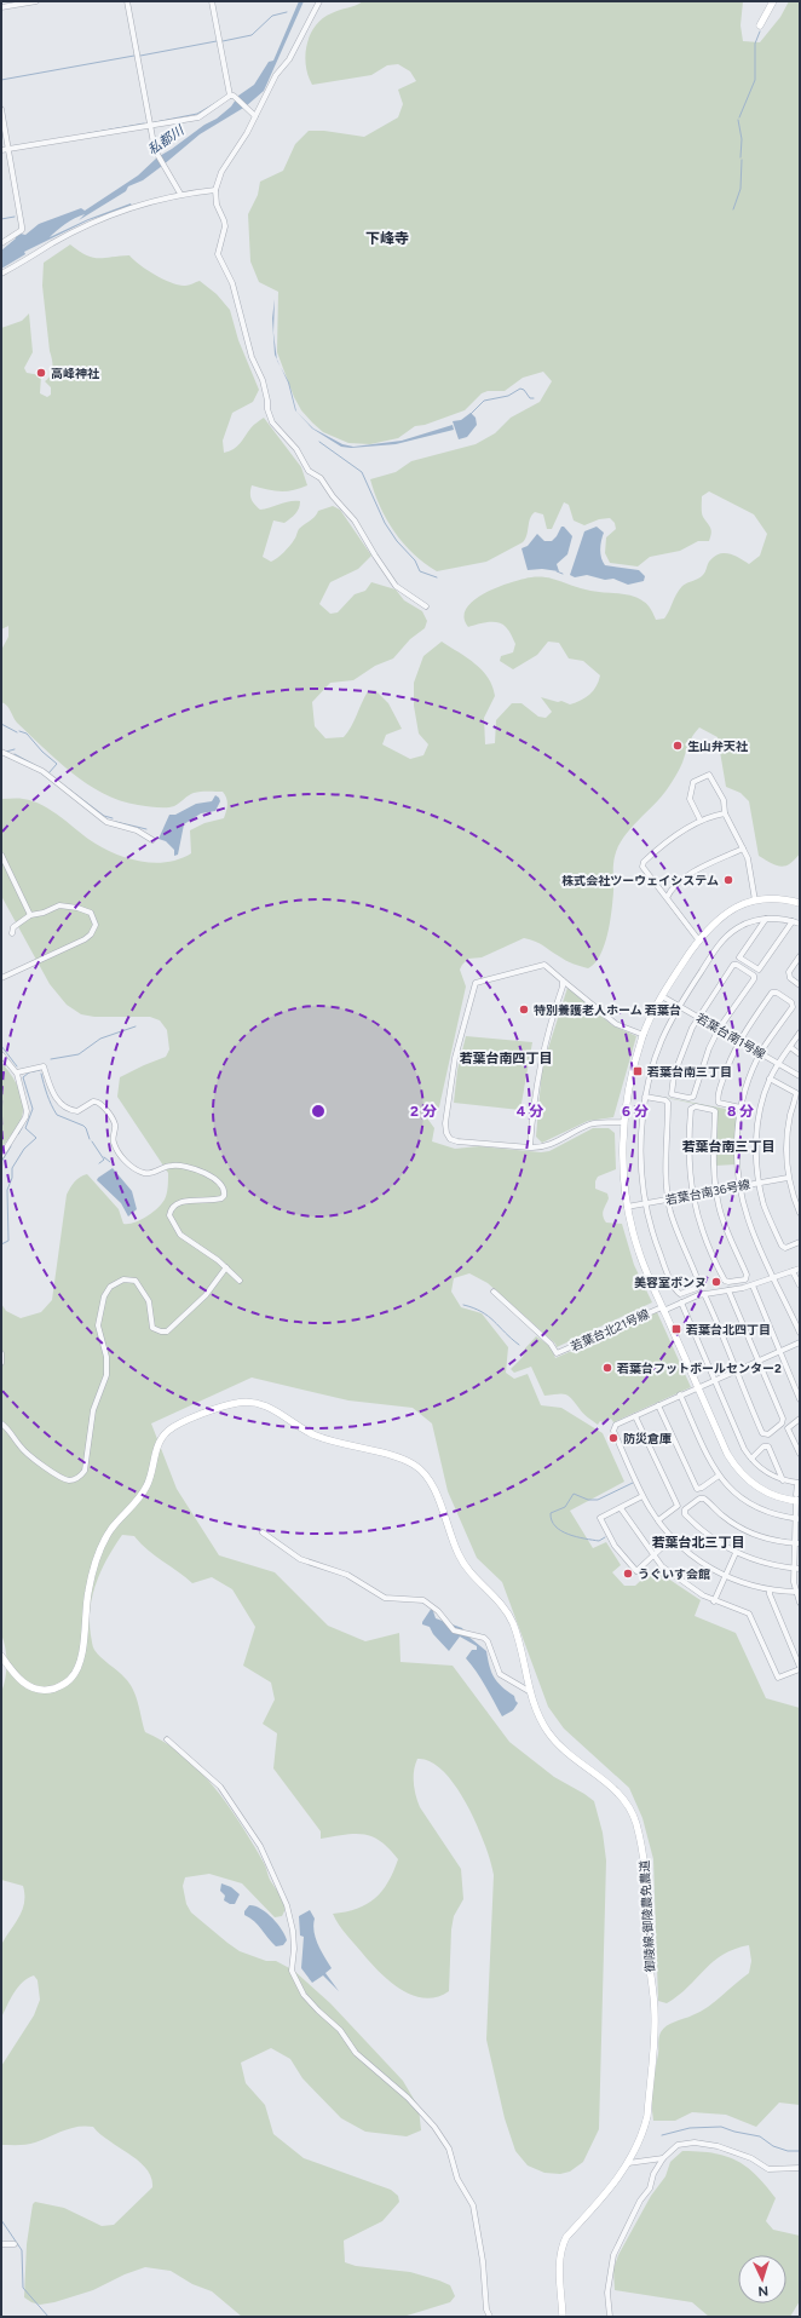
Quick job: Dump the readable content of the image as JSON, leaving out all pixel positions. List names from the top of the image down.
{
  "streets": {
    "street": [
      "若葉台南1号線",
      "若葉台南36号線",
      "若葉台北21号線",
      "御陵線;御陵農免農道"
    ]
  },
  "districts": [
    "下峰寺",
    "若葉台南四丁目",
    "若葉台南三丁目",
    "若葉台北三丁目"
  ],
  "water": ["私都川"],
  "places": {
    "other": [
      "高峰神社",
      "生山弁天社",
      "株式会社ツーウェイシステム",
      "特別養護老人ホーム 若葉台",
      "美容室ボンヌ",
      "若葉台フットボールセンター2",
      "防災倉庫",
      "うぐいす会館"
    ],
    "transit": ["若葉台南三丁目", "若葉台北四丁目"]
  },
  "north": "bottom",
  "rings": [
    "2 分",
    "4 分",
    "6 分",
    "8 分"
  ]
}
